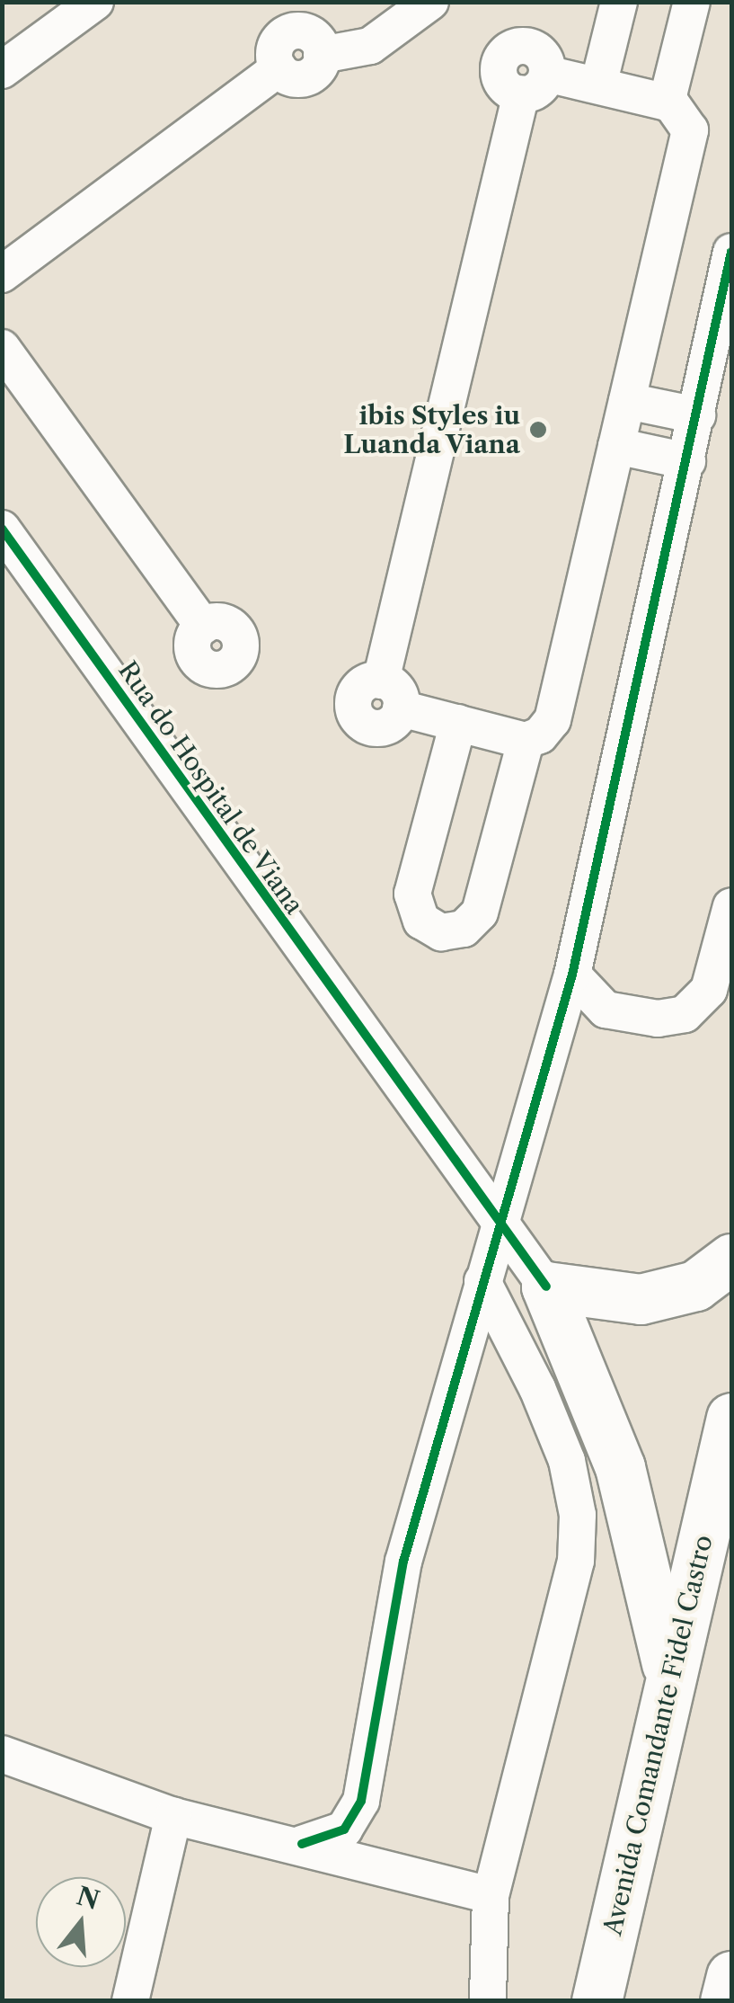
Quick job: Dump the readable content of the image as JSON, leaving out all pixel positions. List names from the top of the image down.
{
  "streets": {
    "highway": ["Avenida Comandante Fidel Castro"],
    "street": ["Rua do Hospital de Viana"]
  },
  "places": ["ibis Styles iu Luanda Viana"],
  "north": "top"
}
